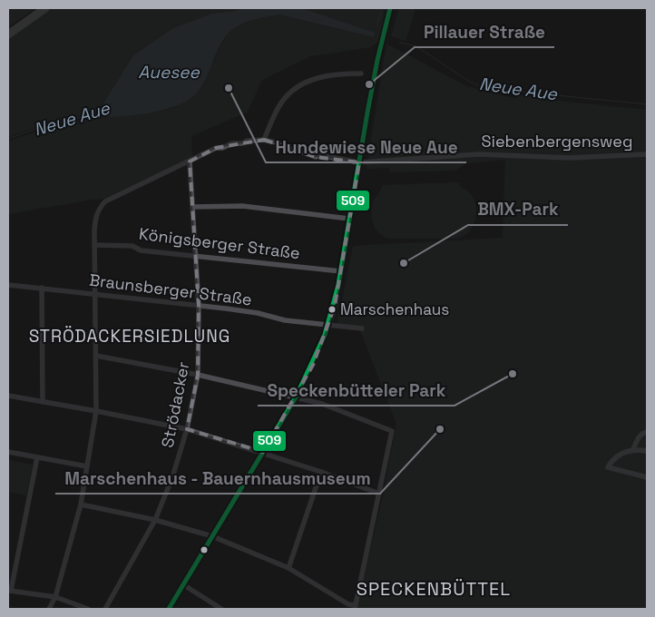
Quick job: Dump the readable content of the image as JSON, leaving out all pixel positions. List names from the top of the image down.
{
  "streets": {
    "street": [
      "Siebenbergensweg",
      "Königsberger Straße",
      "Braunsberger Straße",
      "Strödacker"
    ]
  },
  "crossings": [
    ["Königsberger Straße", "Strödacker"],
    ["Braunsberger Straße", "Strödacker"]
  ],
  "districts": ["STRÖDACKERSIEDLUNG", "SPECKENBÜTTEL"],
  "water": ["Auesee", "Neue Aue"],
  "places": [
    "Pillauer Straße",
    "Hundewiese Neue Aue",
    "BMX-Park",
    "Marschenhaus",
    "Speckenbütteler Park",
    "Marschenhaus - Bauernhausmuseum"
  ],
  "lines": ["transit line 509"]
}
